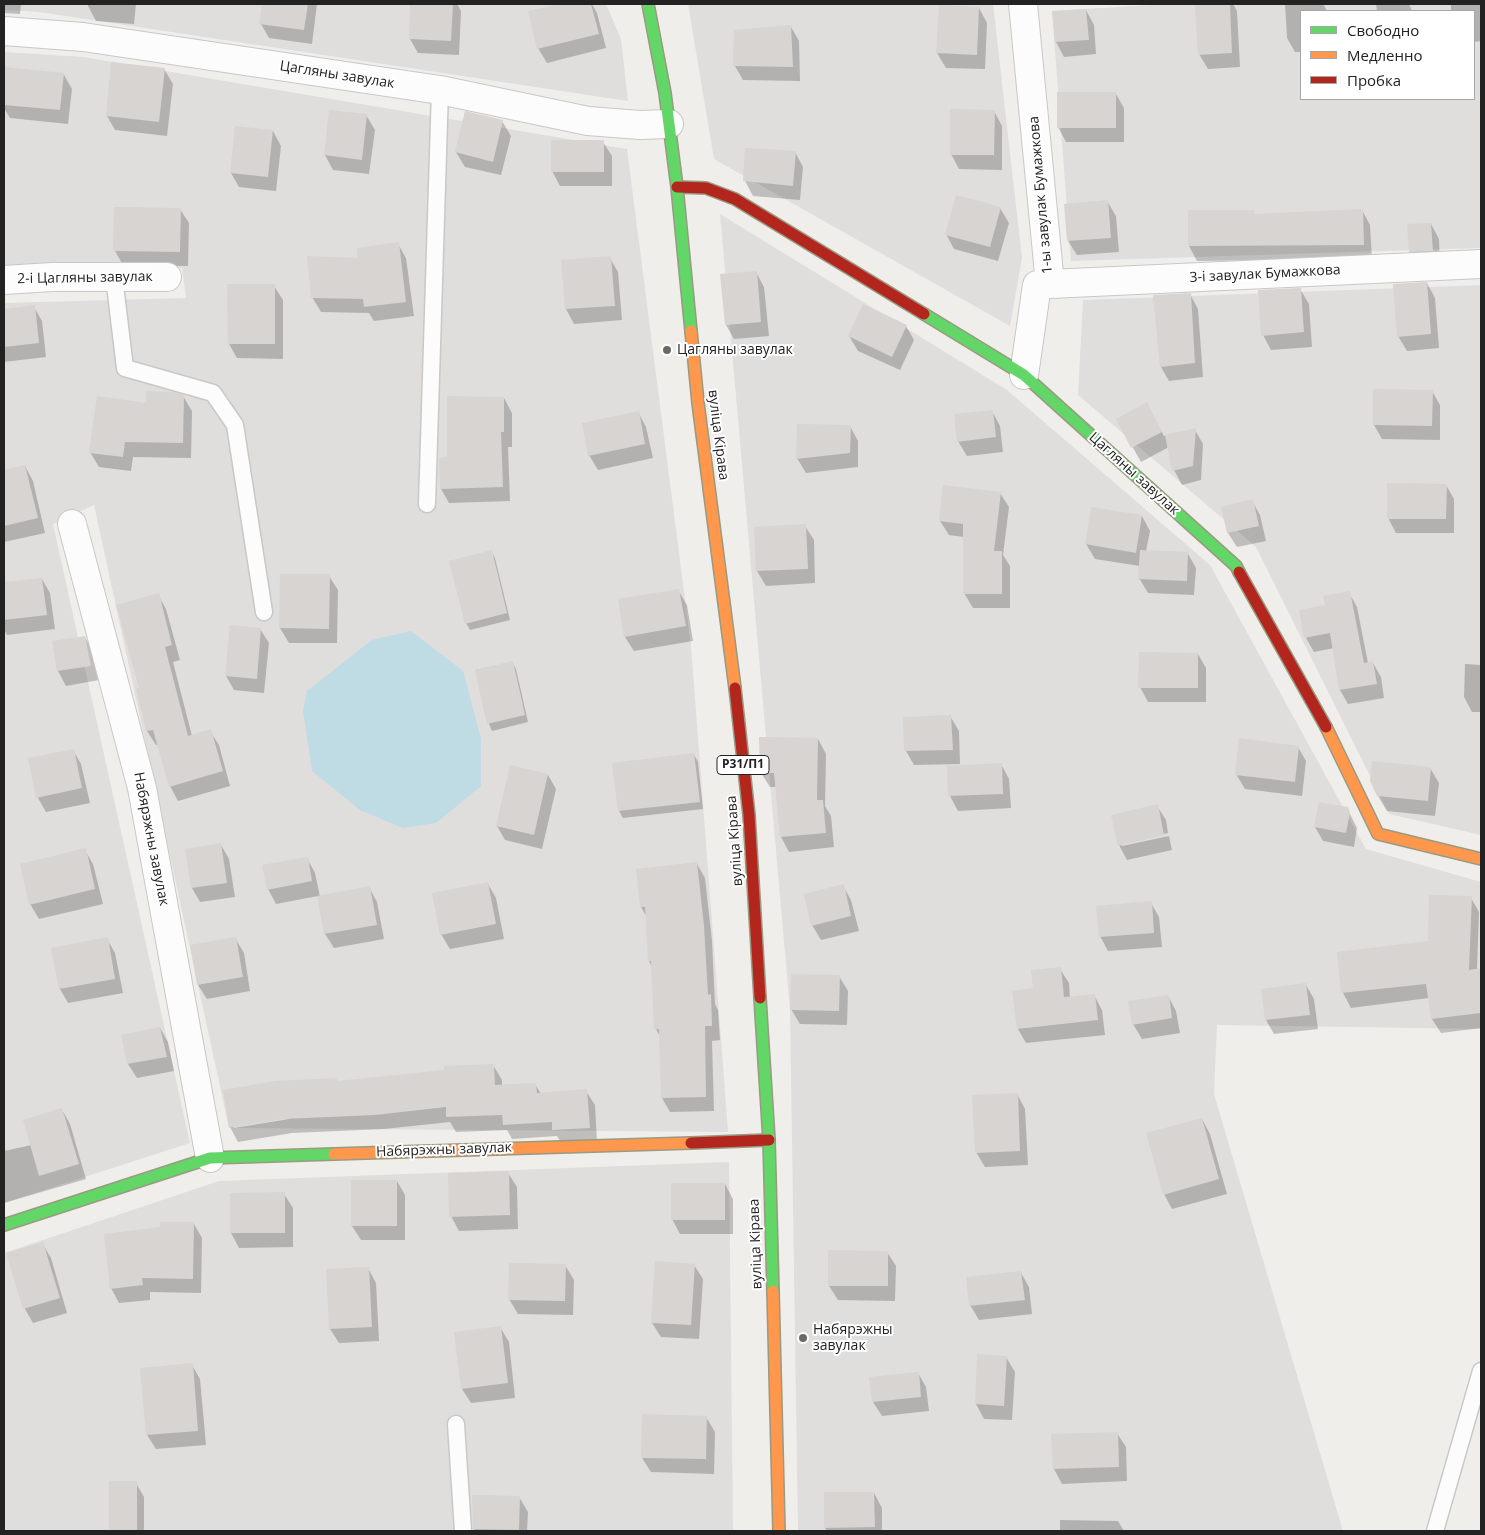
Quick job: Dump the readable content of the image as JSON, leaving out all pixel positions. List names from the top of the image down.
{
  "streets": {
    "street": [
      "Цагляны завулак",
      "1-ы завулак Бумажкова",
      "3-і завулак Бумажкова",
      "2-і Цагляны завулак",
      "вуліца Кірава",
      "Р31/П1",
      "Набярэжны завулак"
    ]
  },
  "crossings": [
    ["Цагляны завулак", "1-ы завулак Бумажкова"],
    ["Цагляны завулак", "вуліца Кірава"],
    ["1-ы завулак Бумажкова", "3-і завулак Бумажкова"],
    ["вуліца Кірава", "Набярэжны завулак"]
  ],
  "places": ["Цагляны завулак", "Набярэжны завулак"],
  "legend": ["Свободно", "Медленно", "Пробка"]
}
